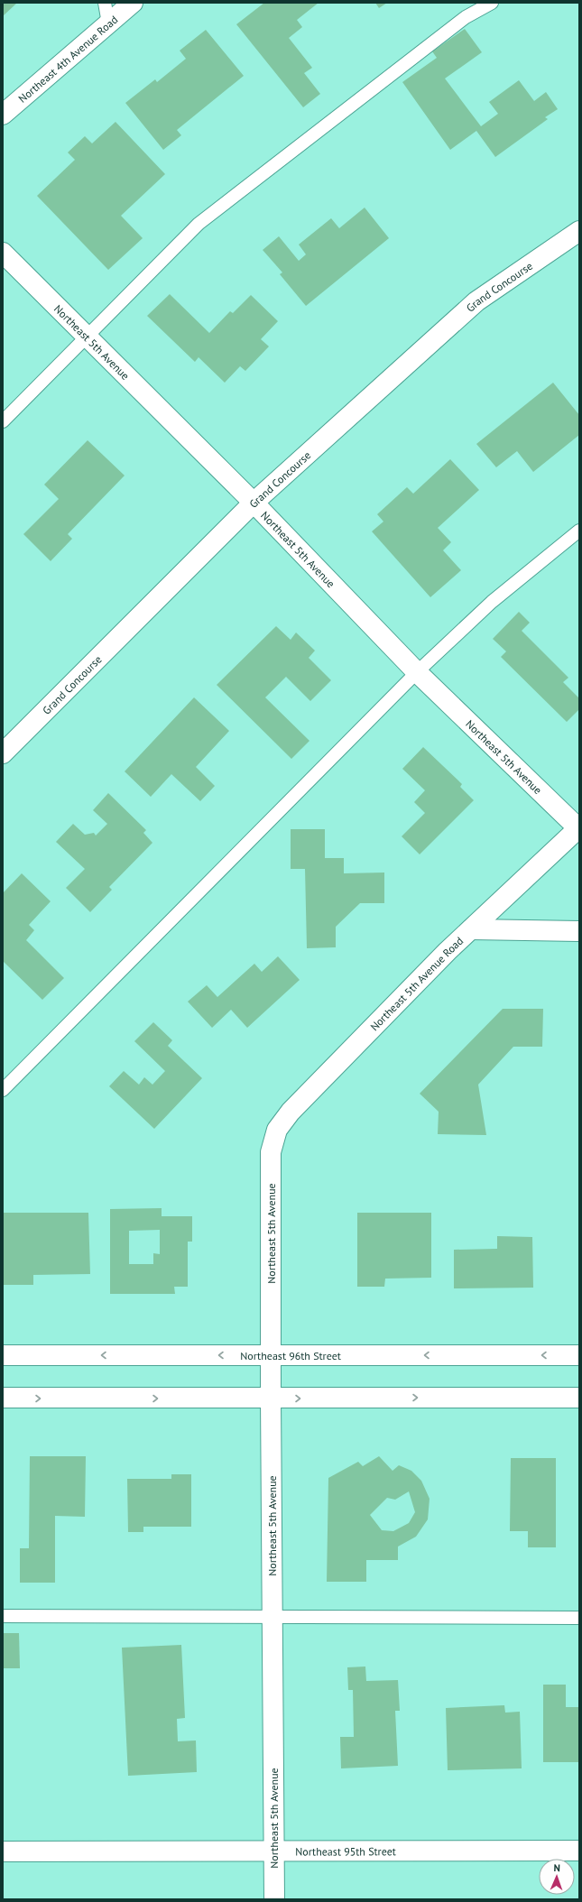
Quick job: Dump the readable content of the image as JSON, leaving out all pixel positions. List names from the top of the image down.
{
  "streets": {
    "street": [
      "Northeast 4th Avenue Road",
      "Grand Concourse",
      "Northeast 5th Avenue",
      "Northeast 5th Avenue Road",
      "Northeast 96th Street",
      "Northeast 95th Street"
    ]
  },
  "crossings": [
    ["Grand Concourse", "Northeast 5th Avenue"],
    ["Northeast 5th Avenue", "Northeast 5th Avenue Road"],
    ["Northeast 5th Avenue", "Northeast 96th Street"],
    ["Northeast 5th Avenue", "Northeast 95th Street"]
  ],
  "north": "top"
}
